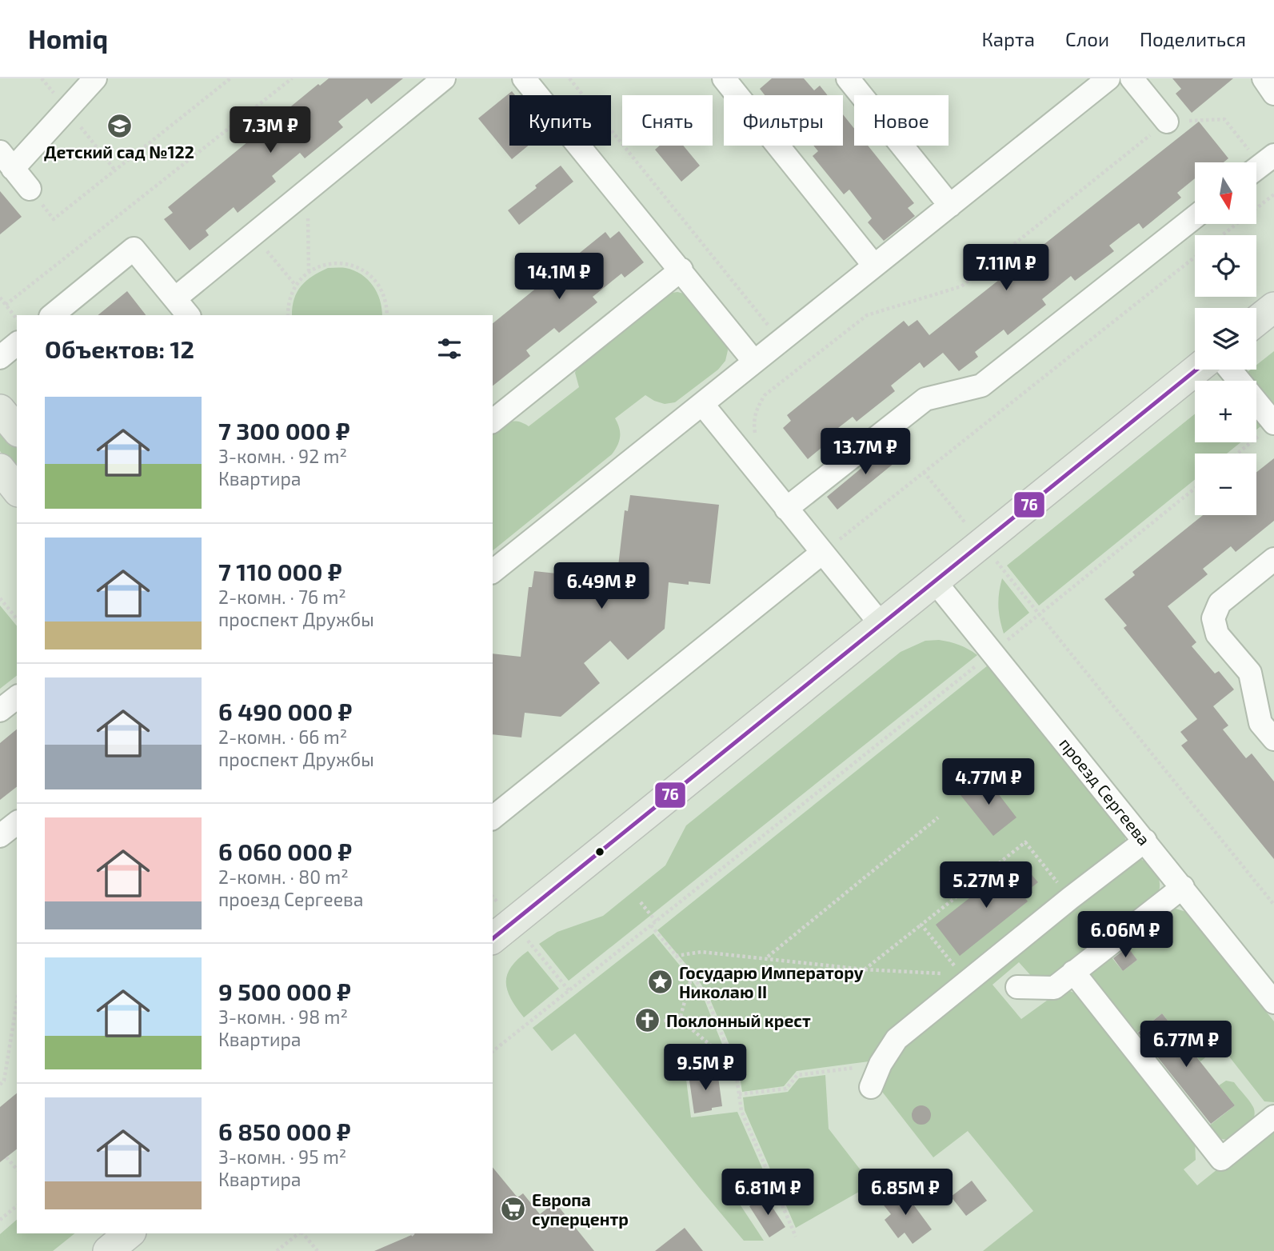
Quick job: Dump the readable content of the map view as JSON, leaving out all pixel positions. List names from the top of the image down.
{
  "streets": {
    "street": ["проезд Сергеева"]
  },
  "places": {
    "school or university": ["Детский сад №122"],
    "place": ["Государю Императору Николаю II"],
    "church": ["Поклонный крест"],
    "supermarket": ["Европа суперцентр"]
  },
  "lines": ["transit line 76"],
  "north": "bottom",
  "page": {
    "header": "Homiq",
    "nav": ["Карта", "Слои", "Поделиться"],
    "chip": [
      "Купить",
      "Снять",
      "Фильтры",
      "Новое"
    ],
    "price": [
      "7.3M ₽",
      "7.11M ₽",
      "14.1M ₽",
      "13.7M ₽",
      "6.49M ₽",
      "4.77M ₽",
      "5.27M ₽",
      "6.06M ₽",
      "6.77M ₽",
      "9.5M ₽",
      "6.81M ₽",
      "6.85M ₽"
    ],
    "map_buttons": ["+", "−"],
    "heading": "Объектов: 12",
    "list": [
      {
        "name": "7 300 000 ₽",
        "note": "3-комн. · 92 m² · Квартира"
      },
      {
        "name": "7 110 000 ₽",
        "note": "2-комн. · 76 m² · проспект Дружбы"
      },
      {
        "name": "6 490 000 ₽",
        "note": "2-комн. · 66 m² · проспект Дружбы"
      },
      {
        "name": "6 060 000 ₽",
        "note": "2-комн. · 80 m² · проезд Сергеева"
      },
      {
        "name": "9 500 000 ₽",
        "note": "3-комн. · 98 m² · Квартира"
      },
      {
        "name": "6 850 000 ₽",
        "note": "3-комн. · 95 m² · Квартира"
      }
    ]
  }
}
